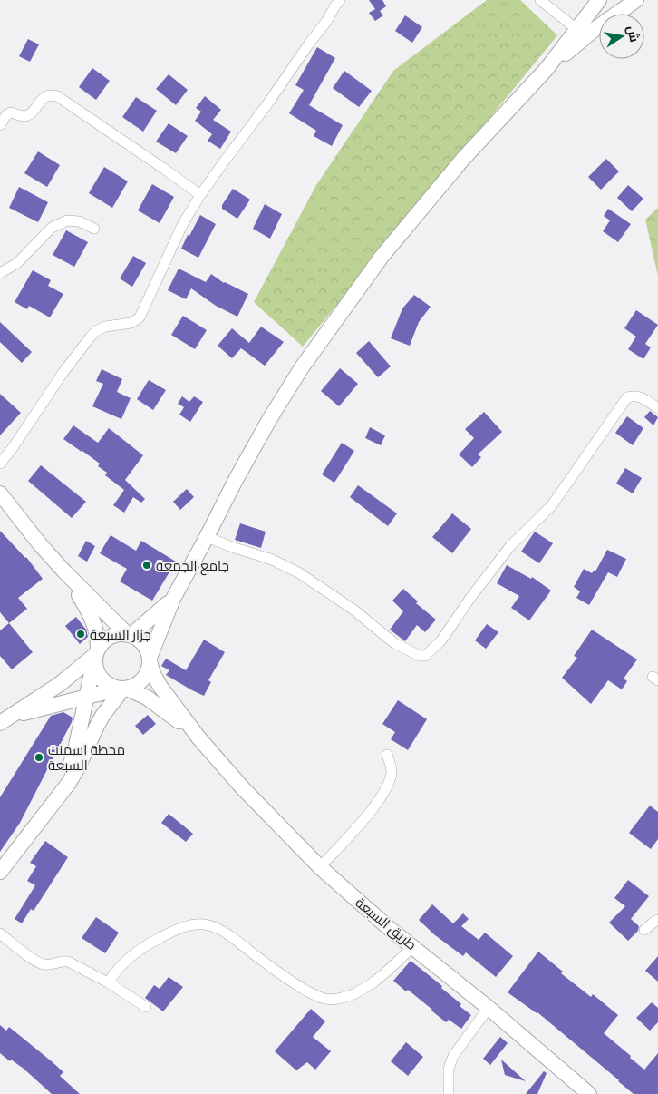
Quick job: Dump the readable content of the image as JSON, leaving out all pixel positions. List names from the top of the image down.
{
  "streets": {
    "street": ["طريق السبعة"]
  },
  "places": ["جامع الجمعة", "جزار السبعة", "محطة اسمنت السبعة"],
  "north": "right"
}
